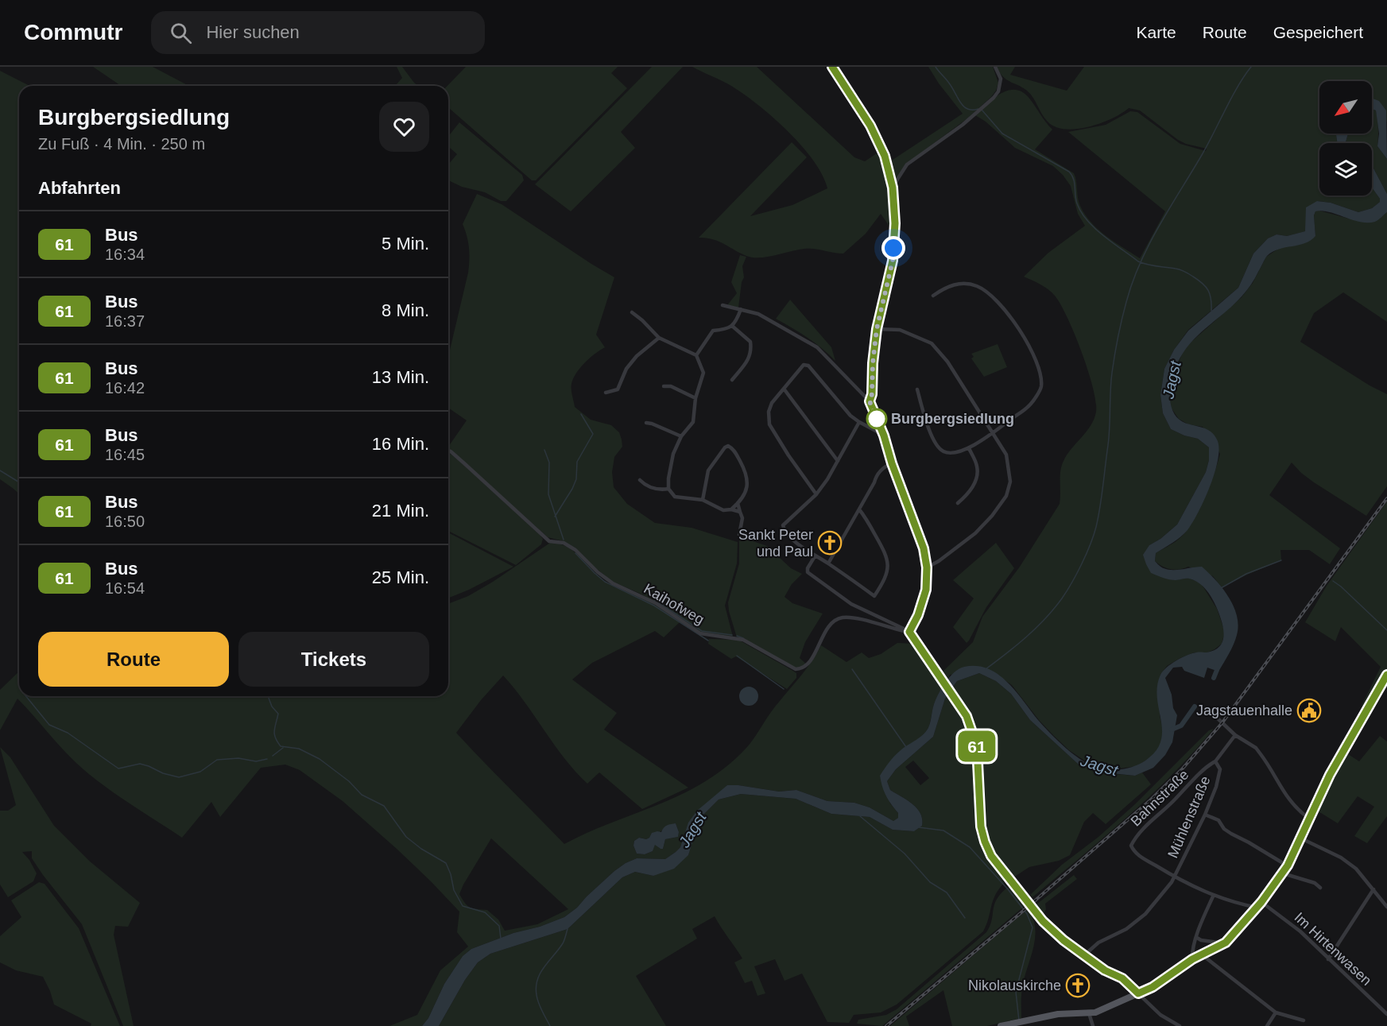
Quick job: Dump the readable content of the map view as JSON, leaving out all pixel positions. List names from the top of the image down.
{
  "streets": {
    "street": [
      "Kaihofweg",
      "Bahnstraße",
      "Mühlenstraße",
      "Im Hirtenwasen"
    ]
  },
  "crossings": [
    ["Bahnstraße", "Mühlenstraße"]
  ],
  "water": ["Jagst"],
  "places": {
    "other": ["Burgbergsiedlung"],
    "church": ["Sankt Peter und Paul", "Nikolauskirche"],
    "public building": ["Jagstauenhalle"]
  },
  "lines": ["bus line 61"],
  "north": "bottom left",
  "page": {
    "header": "Commutr",
    "search": "Hier suchen",
    "nav": ["Karte", "Route", "Gespeichert"],
    "on_map": "61",
    "heading": [
      ["Burgbergsiedlung", "Zu Fuß · 4 Min. · 250 m"],
      "Abfahrten"
    ],
    "list": [
      {
        "mark": "61",
        "name": "Bus",
        "note": "16:34",
        "value": "5 Min."
      },
      {
        "mark": "61",
        "name": "Bus",
        "note": "16:37",
        "value": "8 Min."
      },
      {
        "mark": "61",
        "name": "Bus",
        "note": "16:42",
        "value": "13 Min."
      },
      {
        "mark": "61",
        "name": "Bus",
        "note": "16:45",
        "value": "16 Min."
      },
      {
        "mark": "61",
        "name": "Bus",
        "note": "16:50",
        "value": "21 Min."
      },
      {
        "mark": "61",
        "name": "Bus",
        "note": "16:54",
        "value": "25 Min."
      }
    ],
    "buttons": ["Route", "Tickets"]
  }
}
